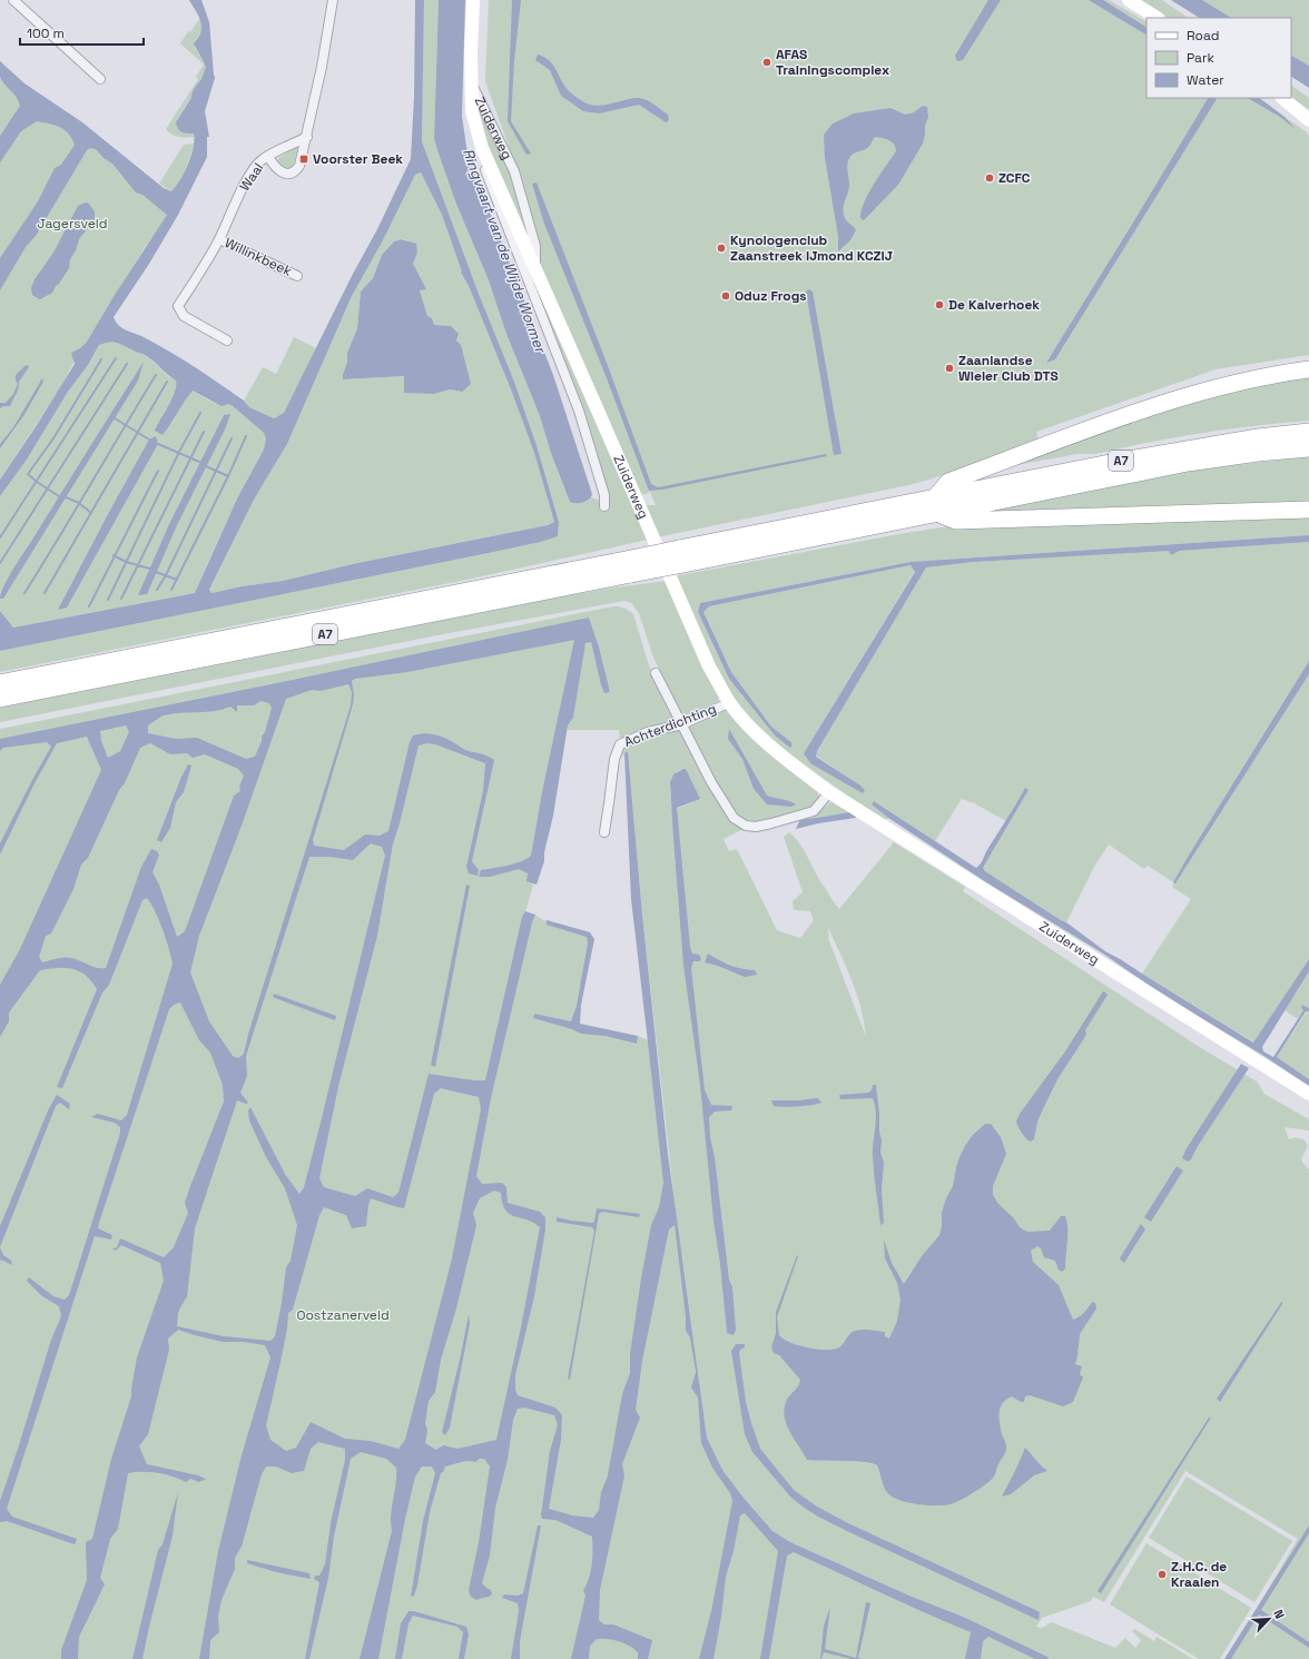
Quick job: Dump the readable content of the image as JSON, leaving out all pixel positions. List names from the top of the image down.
{
  "streets": {
    "highway": ["A7"],
    "street": [
      "Zuiderweg",
      "Waal",
      "Willinkbeek",
      "Achterdichting"
    ]
  },
  "crossings": [
    ["Zuiderweg", "Achterdichting"],
    ["Waal", "Willinkbeek"]
  ],
  "water": ["Ringvaart van de Wijde Wormer"],
  "parks": ["Jagersveld", "Oostzanerveld"],
  "places": {
    "other": [
      "AFAS Trainingscomplex",
      "ZCFC",
      "Kynologenclub Zaanstreek IJmond KCZIJ",
      "Oduz Frogs",
      "De Kalverhoek",
      "Zaanlandse Wieler Club DTS",
      "Z.H.C. de Kraaien"
    ],
    "transit": ["Voorster Beek"]
  },
  "legend": ["Road", "Park", "Water"],
  "scale_bar": "100 m",
  "north": "top right"
}
